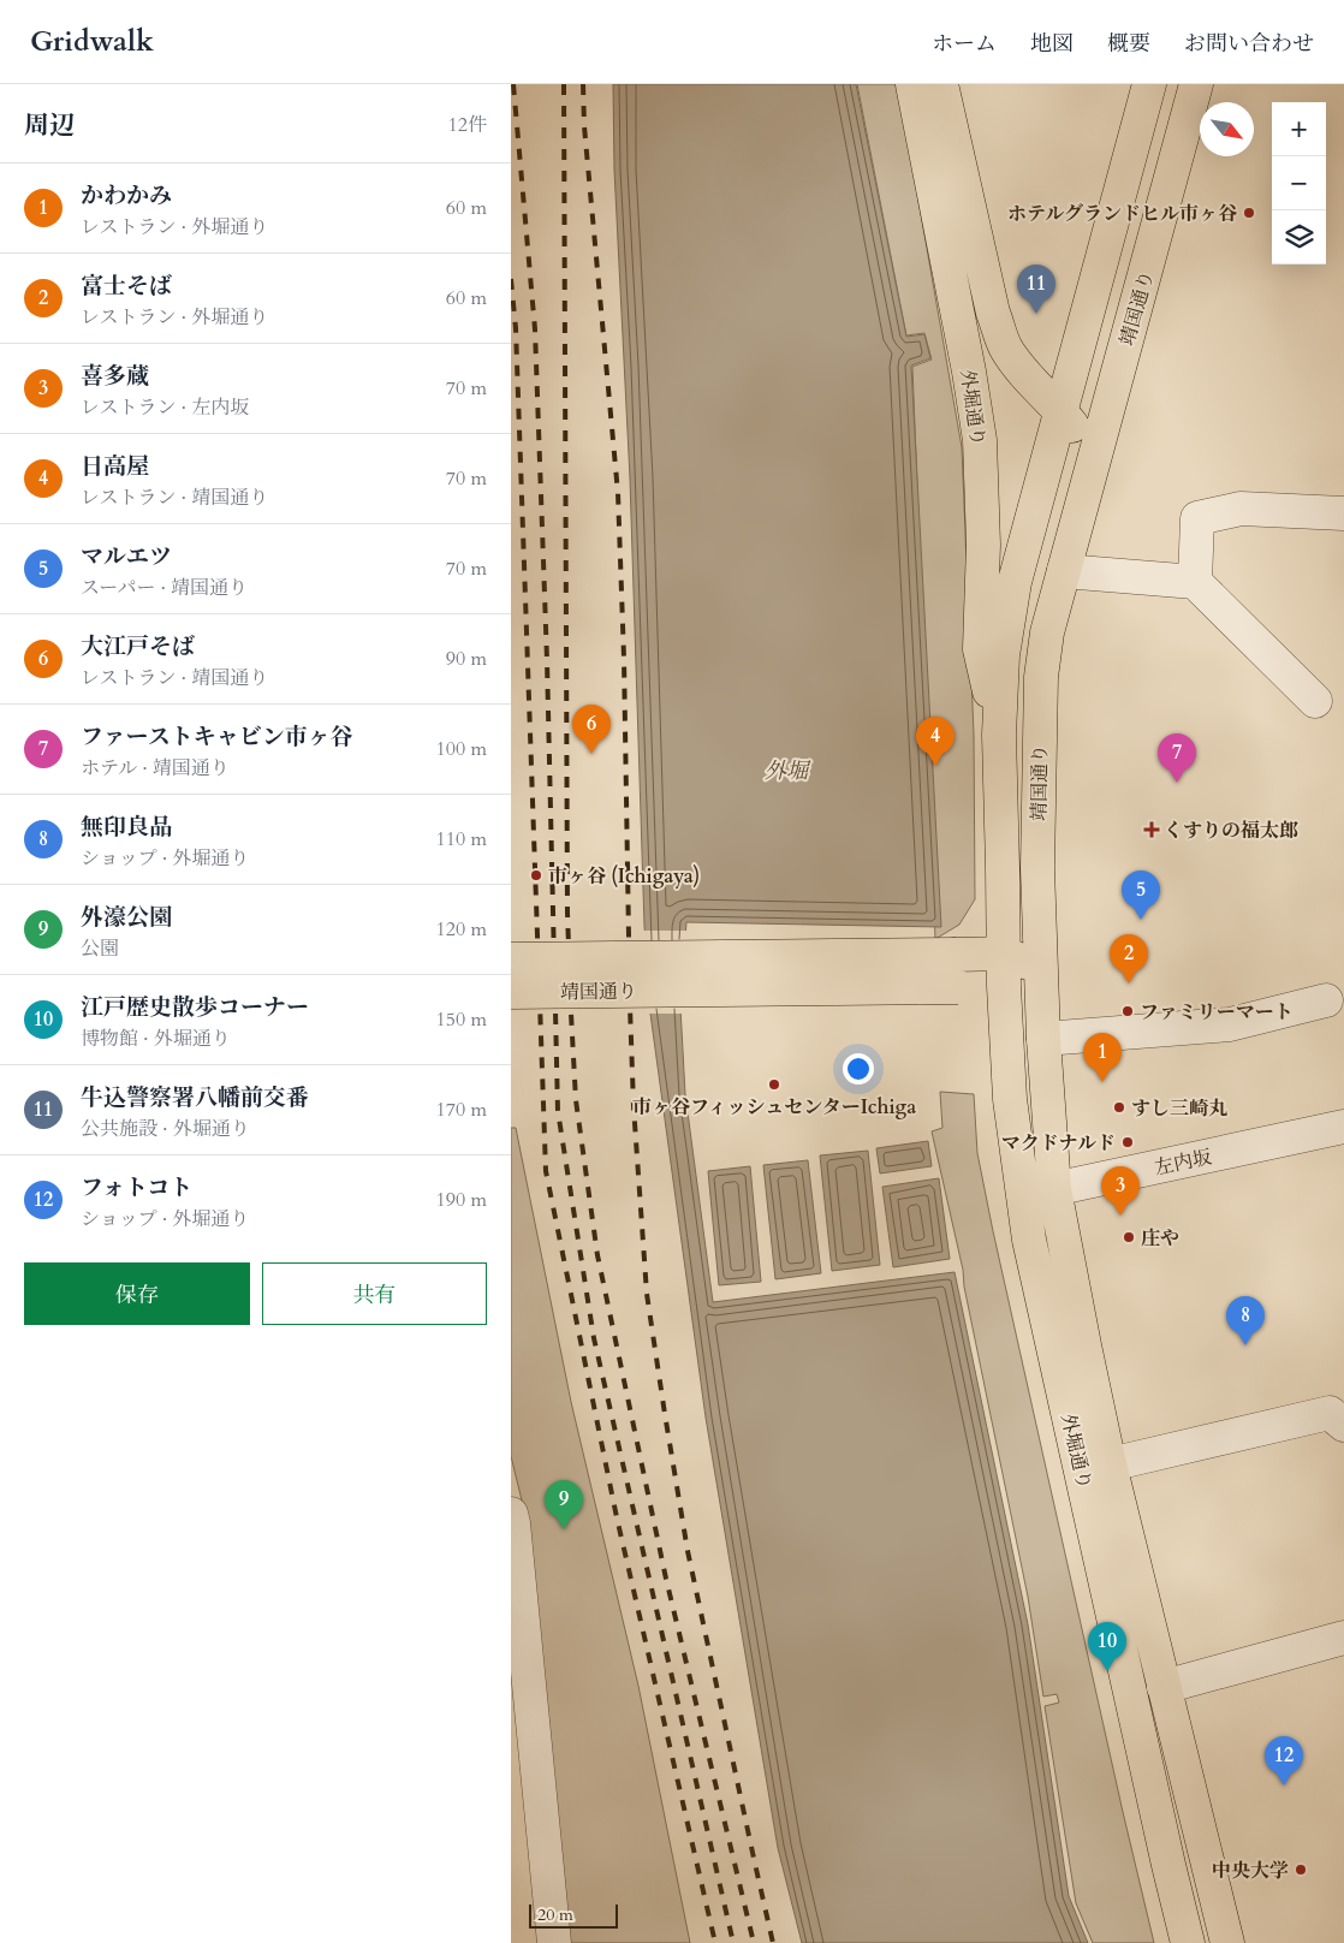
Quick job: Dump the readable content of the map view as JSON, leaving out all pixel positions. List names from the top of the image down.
{
  "streets": {
    "main road": ["靖国通り", "外堀通り"],
    "street": ["左内坂"]
  },
  "crossings": [
    ["靖国通り", "外堀通り"],
    ["外堀通り", "左内坂"]
  ],
  "water": ["外堀"],
  "places": {
    "other": [
      "ホテルグランドヒル市ヶ谷",
      "市ヶ谷 (Ichigaya)",
      "ファミリーマート",
      "市ヶ谷フィッシュセンターIchiga",
      "すし三崎丸",
      "マクドナルド",
      "庄や",
      "中央大学"
    ],
    "health": ["くすりの福太郎"]
  },
  "scale_bar": "20 m",
  "north": "bottom right",
  "page": {
    "header": "Gridwalk",
    "nav": [
      "ホーム",
      "地図",
      "概要",
      "お問い合わせ"
    ],
    "heading": ["周辺", "12件"],
    "map_buttons": ["+", "−"],
    "list": [
      {
        "mark": "1",
        "name": "かわかみ",
        "note": "レストラン · 外堀通り",
        "value": "60 m"
      },
      {
        "mark": "2",
        "name": "富士そば",
        "note": "レストラン · 外堀通り",
        "value": "60 m"
      },
      {
        "mark": "3",
        "name": "喜多蔵",
        "note": "レストラン · 左内坂",
        "value": "70 m"
      },
      {
        "mark": "4",
        "name": "日高屋",
        "note": "レストラン · 靖国通り",
        "value": "70 m"
      },
      {
        "mark": "5",
        "name": "マルエツ",
        "note": "スーパー · 靖国通り",
        "value": "70 m"
      },
      {
        "mark": "6",
        "name": "大江戸そば",
        "note": "レストラン · 靖国通り",
        "value": "90 m"
      },
      {
        "mark": "7",
        "name": "ファーストキャビン市ヶ谷",
        "note": "ホテル · 靖国通り",
        "value": "100 m"
      },
      {
        "mark": "8",
        "name": "無印良品",
        "note": "ショップ · 外堀通り",
        "value": "110 m"
      },
      {
        "mark": "9",
        "name": "外濠公園",
        "note": "公園",
        "value": "120 m"
      },
      {
        "mark": "10",
        "name": "江戸歴史散歩コーナー",
        "note": "博物館 · 外堀通り",
        "value": "150 m"
      },
      {
        "mark": "11",
        "name": "牛込警察署八幡前交番",
        "note": "公共施設 · 外堀通り",
        "value": "170 m"
      },
      {
        "mark": "12",
        "name": "フォトコト",
        "note": "ショップ · 外堀通り",
        "value": "190 m"
      }
    ],
    "pins": [
      "11",
      "6",
      "4",
      "7",
      "5",
      "2",
      "1",
      "3",
      "8",
      "9",
      "10",
      "12"
    ],
    "buttons": ["保存", "共有"],
    "scale": "20 m"
  }
}
